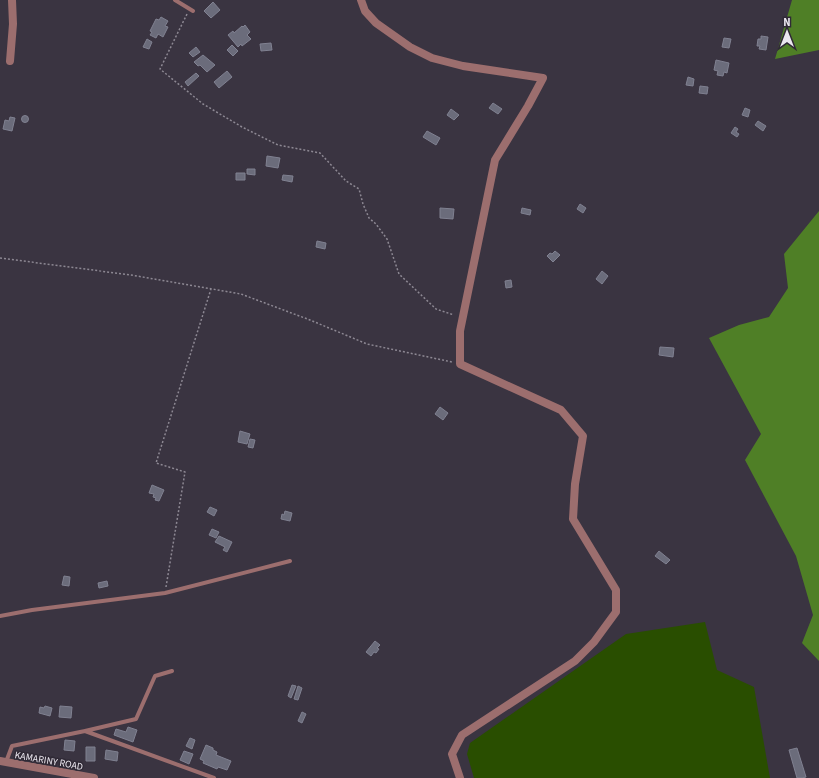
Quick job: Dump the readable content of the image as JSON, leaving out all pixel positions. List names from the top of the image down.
{
  "streets": {
    "street": ["KAMARINY ROAD"]
  },
  "north": "top"
}
